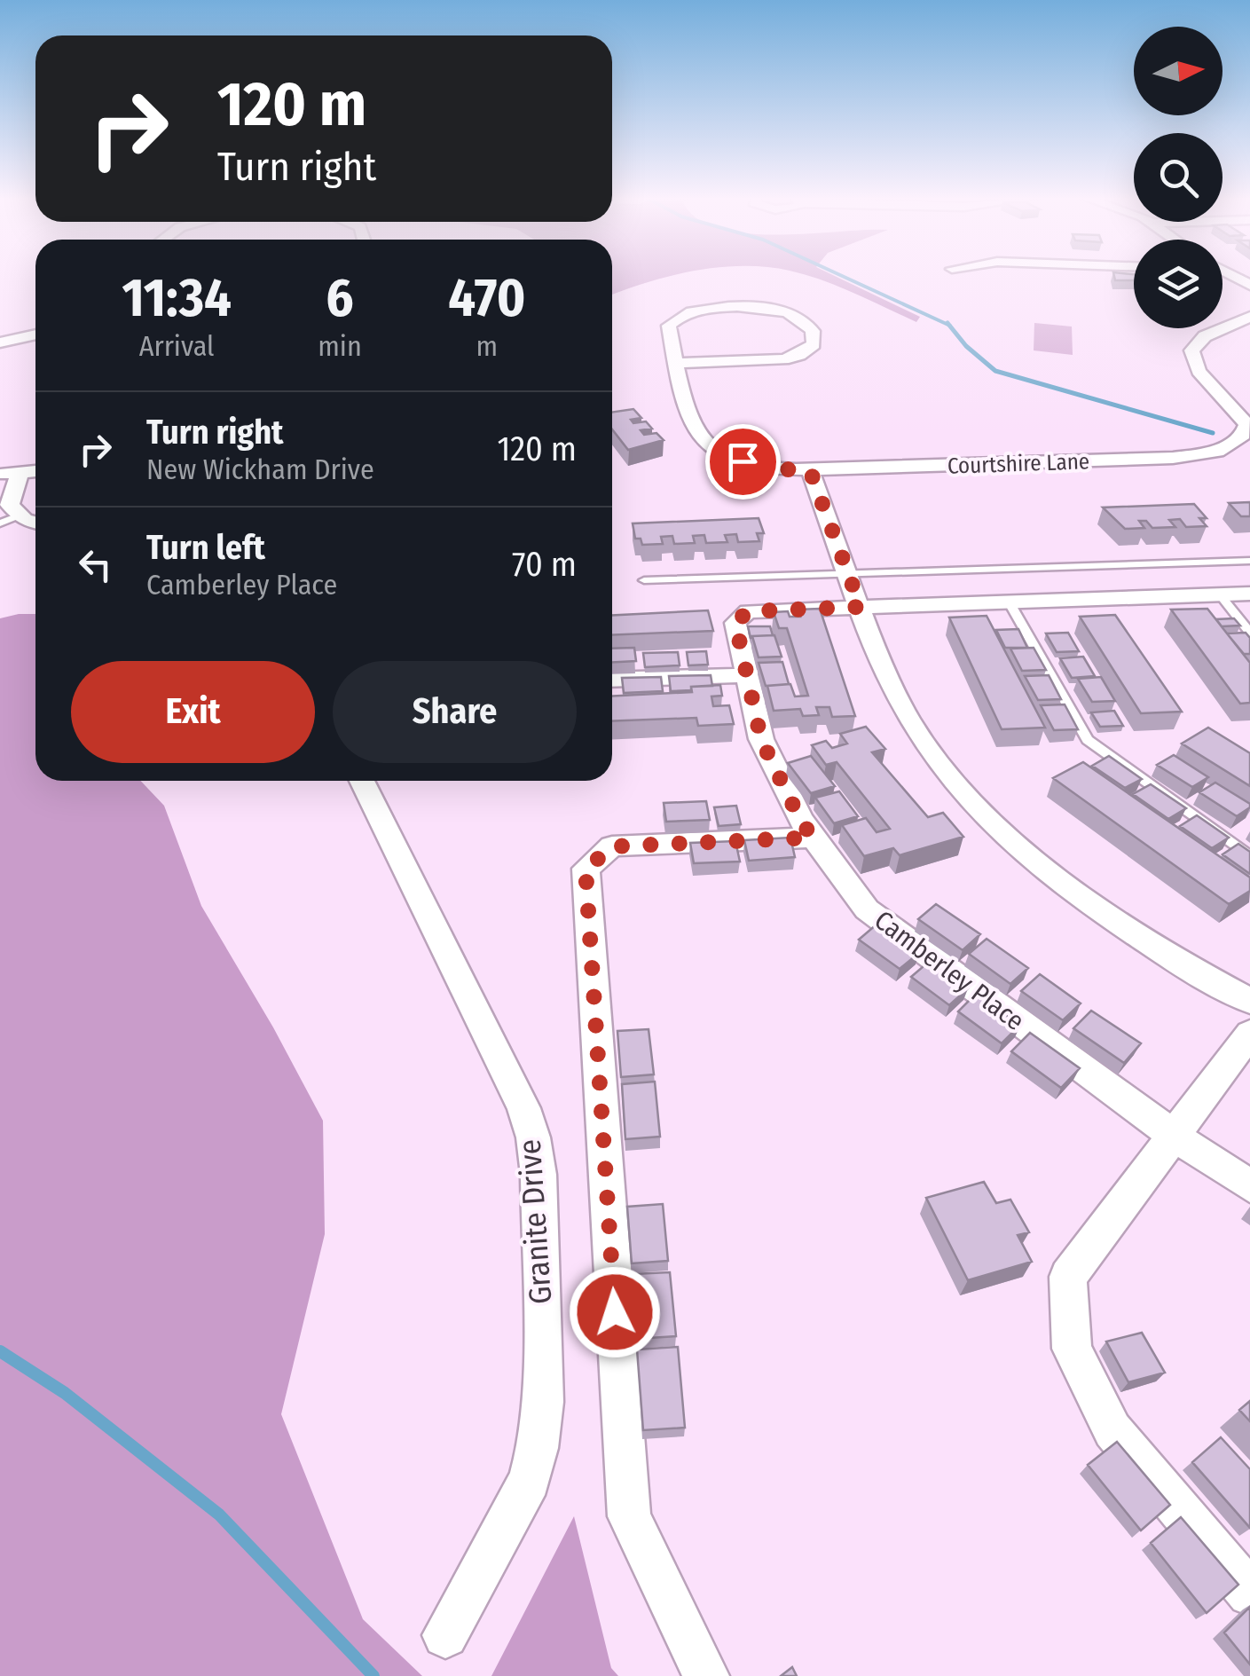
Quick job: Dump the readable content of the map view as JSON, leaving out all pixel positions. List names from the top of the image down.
{
  "streets": {
    "street": ["Courtshire Lane", "Camberley Place", "Granite Drive"]
  },
  "north": "right",
  "page": {
    "turn": ["120 m", "Turn right"],
    "eta": [
      "11:34",
      "Arrival",
      "6",
      "min",
      "470",
      "m"
    ],
    "list": [
      {
        "name": "Turn right",
        "note": "New Wickham Drive",
        "value": "120 m"
      },
      {
        "name": "Turn left",
        "note": "Camberley Place",
        "value": "70 m"
      }
    ],
    "buttons": ["Exit", "Share"]
  }
}
